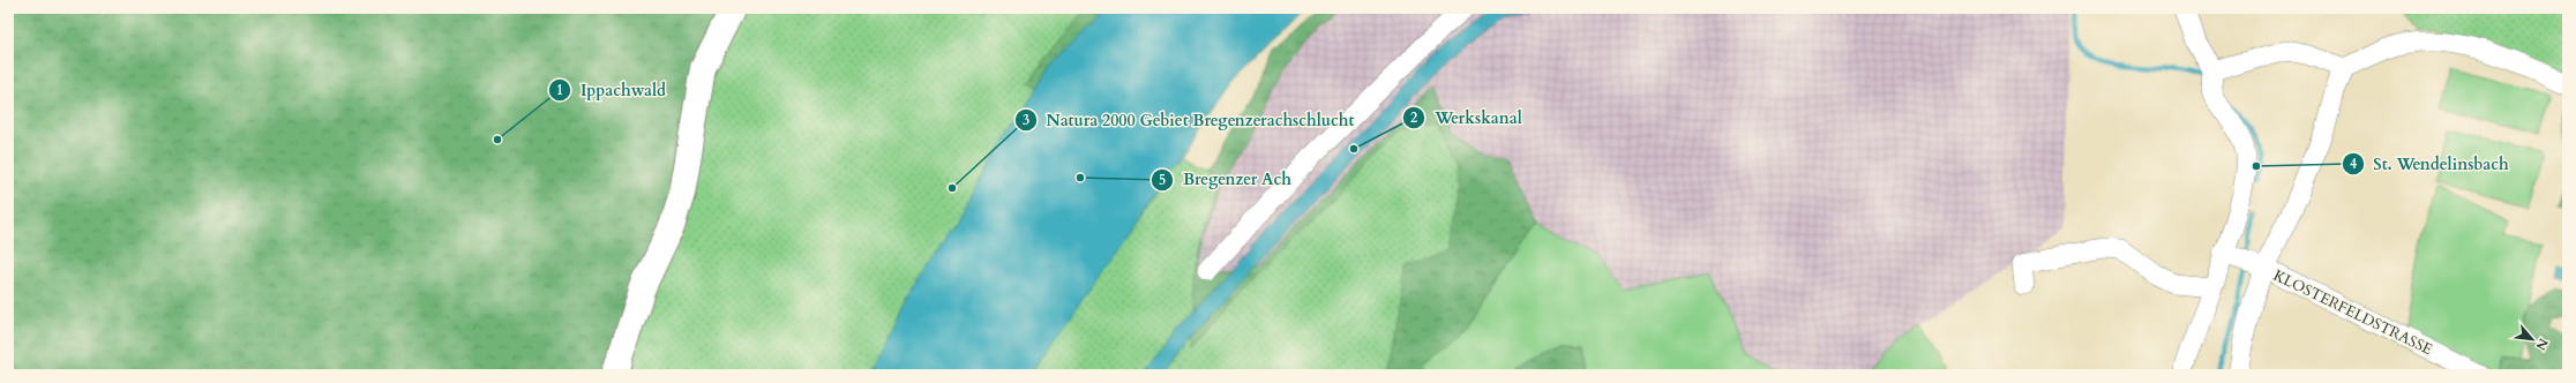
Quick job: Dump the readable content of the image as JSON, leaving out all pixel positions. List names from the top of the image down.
{
  "streets": {
    "street": ["KLOSTERFELDSTRASSE"]
  },
  "places": [
    "Ippachwald",
    "Werkskanal",
    "St. Wendelinsbach",
    "Bregenzer Ach",
    "Natura 2000 Gebiet Bregenzerachschlucht"
  ],
  "north": "bottom right"
}
